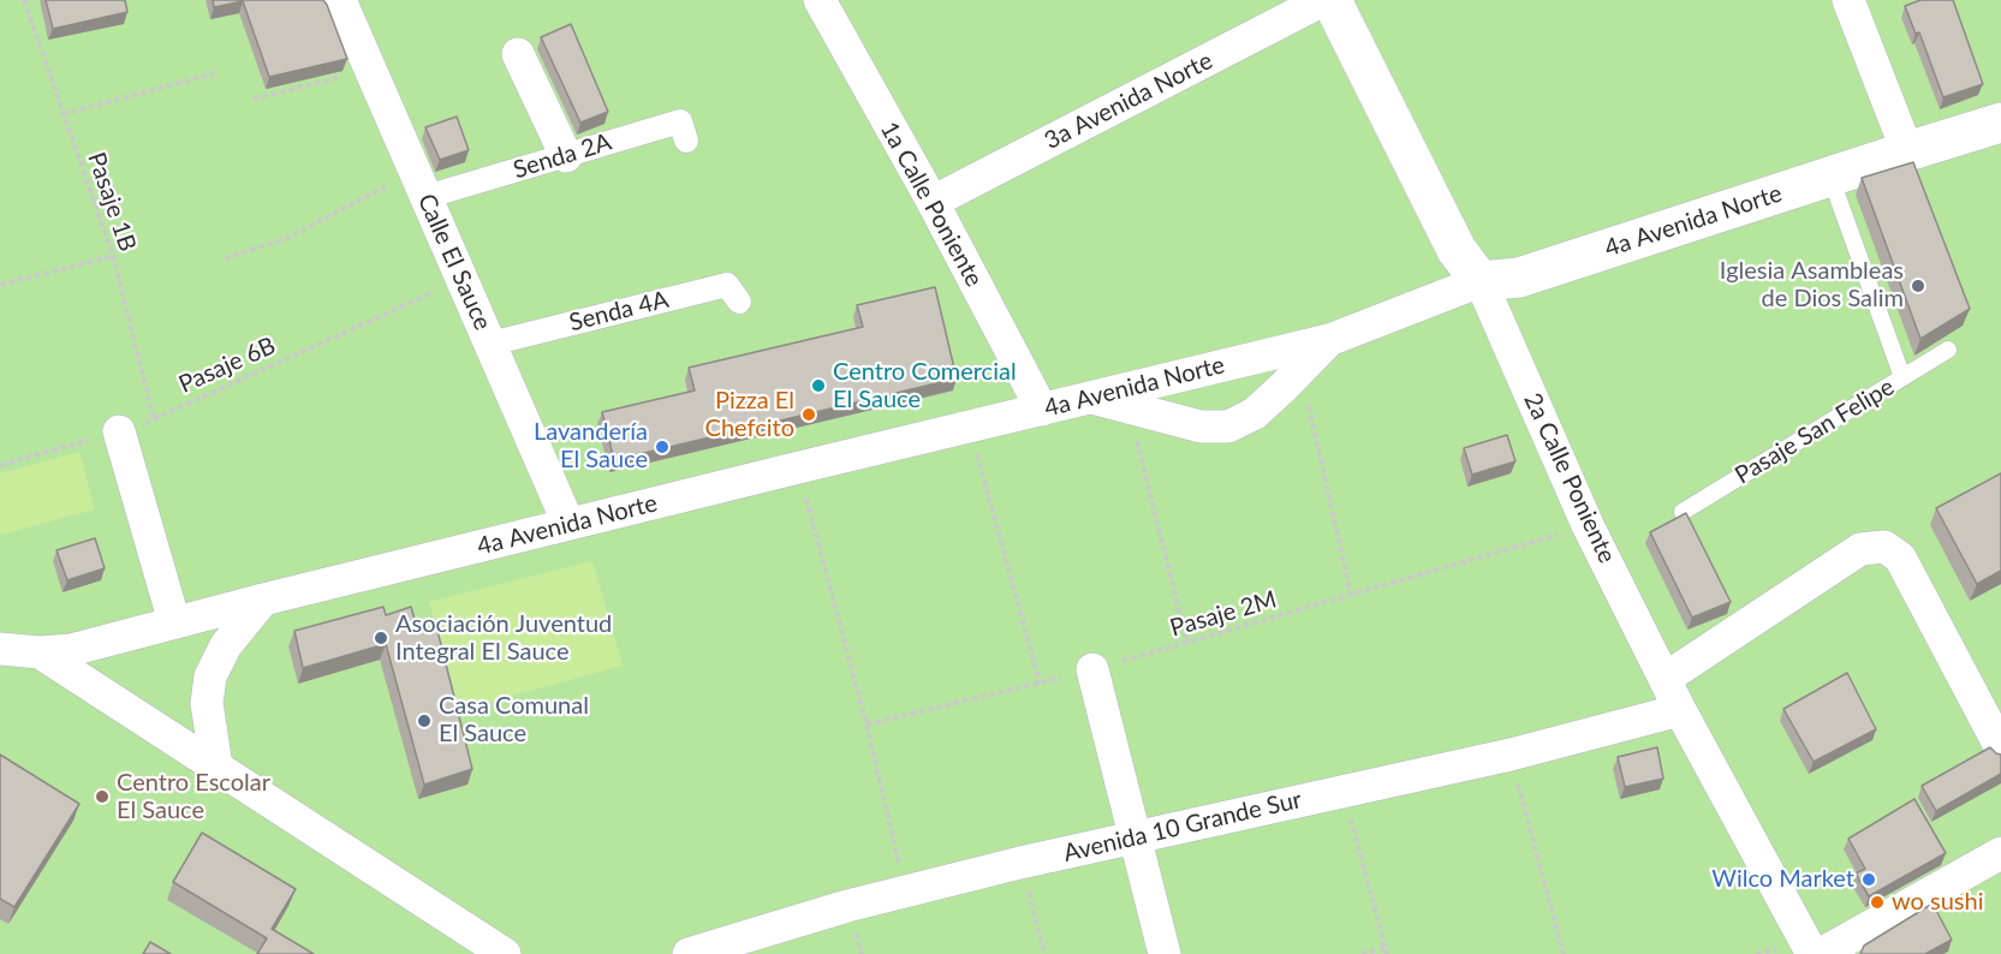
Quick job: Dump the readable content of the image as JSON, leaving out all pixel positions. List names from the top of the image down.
{
  "streets": {
    "main road": ["4a Avenida Norte", "2a Calle Poniente"],
    "street": [
      "3a Avenida Norte",
      "Senda 2A",
      "1a Calle Poniente",
      "Calle El Sauce",
      "Senda 4A",
      "Avenida 10 Grande Sur"
    ],
    "lane": ["Pasaje San Felipe"],
    "path": ["Pasaje 1B", "Pasaje 6B", "Pasaje 2M"]
  },
  "crossings": [
    ["3a Avenida Norte", "1a Calle Poniente"],
    ["Senda 2A", "Calle El Sauce"],
    ["Pasaje 1B", "Pasaje 6B"],
    ["1a Calle Poniente", "4a Avenida Norte"],
    ["4a Avenida Norte", "Calle El Sauce"],
    ["4a Avenida Norte", "2a Calle Poniente"],
    ["Calle El Sauce", "Senda 4A"],
    ["Calle El Sauce", "Pasaje 6B"],
    ["2a Calle Poniente", "Pasaje 2M"],
    ["2a Calle Poniente", "Avenida 10 Grande Sur"]
  ],
  "places": [
    "Iglesia Asambleas de Dios Salim",
    "Centro Comercial El Sauce",
    "Pizza El Chefcito",
    "Lavandería El Sauce",
    "Asociación Juventud Integral El Sauce",
    "Casa Comunal El Sauce",
    "Centro Escolar El Sauce",
    "Wilco Market",
    "wo sushi"
  ]
}
